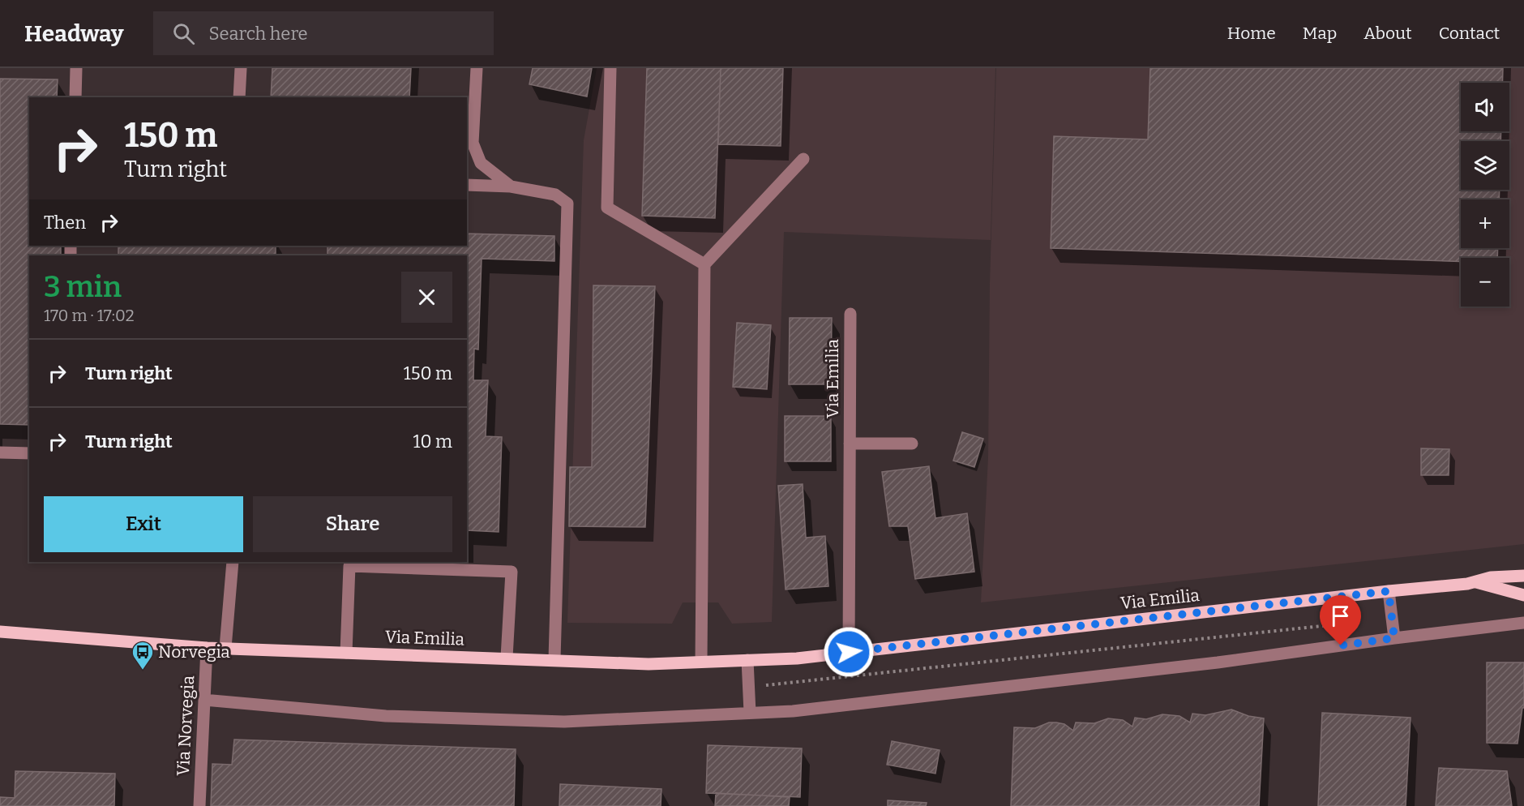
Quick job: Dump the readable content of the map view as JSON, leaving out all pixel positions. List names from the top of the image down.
{
  "streets": {
    "main road": ["Via Emilia"],
    "street": ["Via Norvegia"]
  },
  "crossings": [
    ["Via Emilia", "Via Norvegia"]
  ],
  "places": {
    "bus stop": ["Norvegia"]
  },
  "page": {
    "header": "Headway",
    "search": "Search here",
    "nav": [
      "Home",
      "Map",
      "About",
      "Contact"
    ],
    "map_buttons": ["+", "−"],
    "turn": ["150 m", "Turn right"],
    "then": "Then",
    "heading": ["3 min", "170 m · 17:02"],
    "list": [
      {
        "name": "Turn right",
        "value": "150 m"
      },
      {
        "name": "Turn right",
        "value": "10 m"
      }
    ],
    "buttons": ["Exit", "Share"]
  }
}
